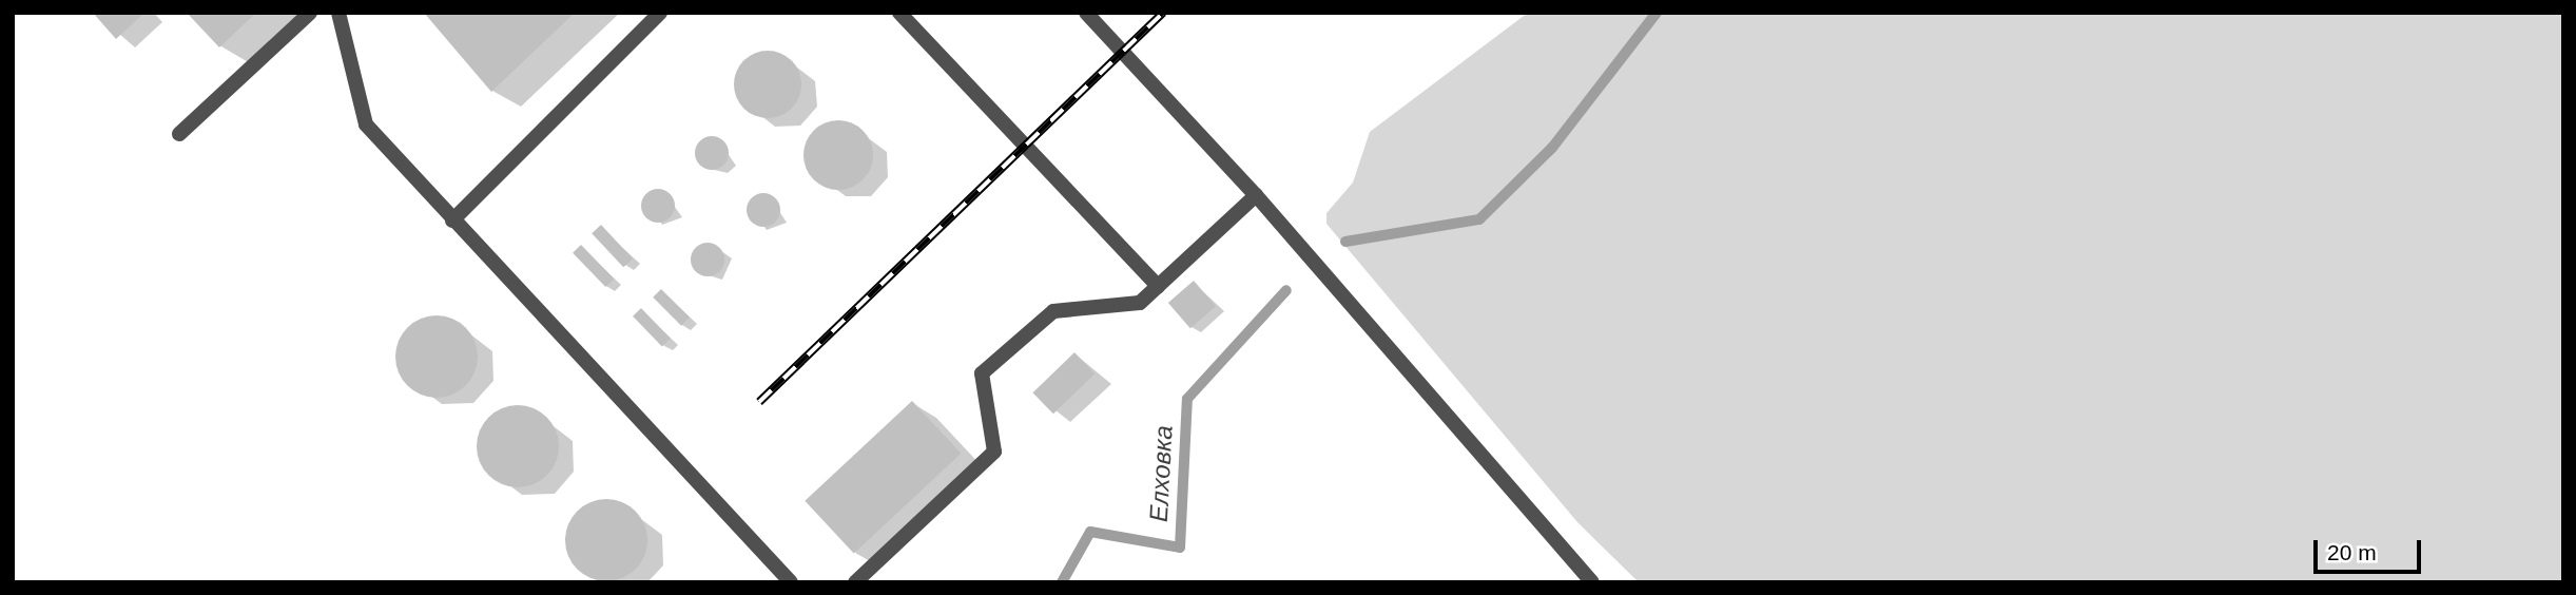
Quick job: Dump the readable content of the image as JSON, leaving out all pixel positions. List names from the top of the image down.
{
  "water": ["Елховка"],
  "scale_bar": "20 m"
}
